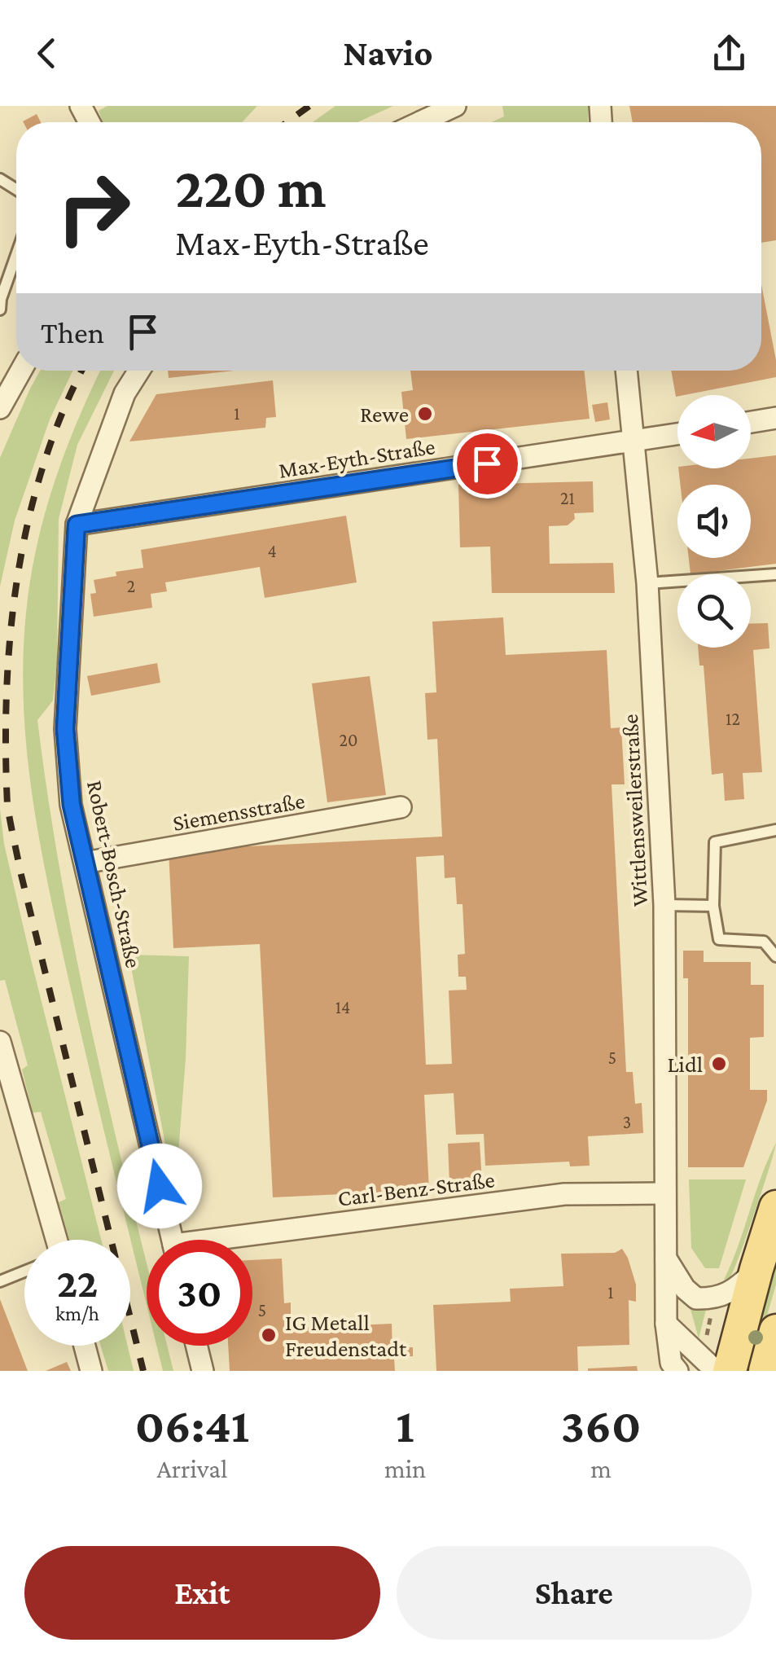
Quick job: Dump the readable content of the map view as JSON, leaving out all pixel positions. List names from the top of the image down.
{
  "streets": {
    "street": [
      "Max-Eyth-Straße",
      "Wittlensweilerstraße",
      "Siemensstraße",
      "Robert-Bosch-Straße",
      "Carl-Benz-Straße"
    ]
  },
  "crossings": [
    ["Max-Eyth-Straße", "Wittlensweilerstraße"],
    ["Max-Eyth-Straße", "Robert-Bosch-Straße"],
    ["Wittlensweilerstraße", "Carl-Benz-Straße"],
    ["Siemensstraße", "Robert-Bosch-Straße"]
  ],
  "places": ["Rewe", "Lidl", "IG Metall Freudenstadt"],
  "house_numbers": [
    "1",
    "21",
    "4",
    "2",
    "12",
    "20",
    "14",
    "5",
    "3",
    "1",
    "5"
  ],
  "north": "left",
  "page": {
    "header": "Navio",
    "turn": ["220 m", "Max-Eyth-Straße"],
    "then": "Then",
    "speed": "22 km/h",
    "limit": "30",
    "eta": [
      "06:41",
      "Arrival",
      "1",
      "min",
      "360",
      "m"
    ],
    "buttons": ["Exit", "Share"]
  }
}
